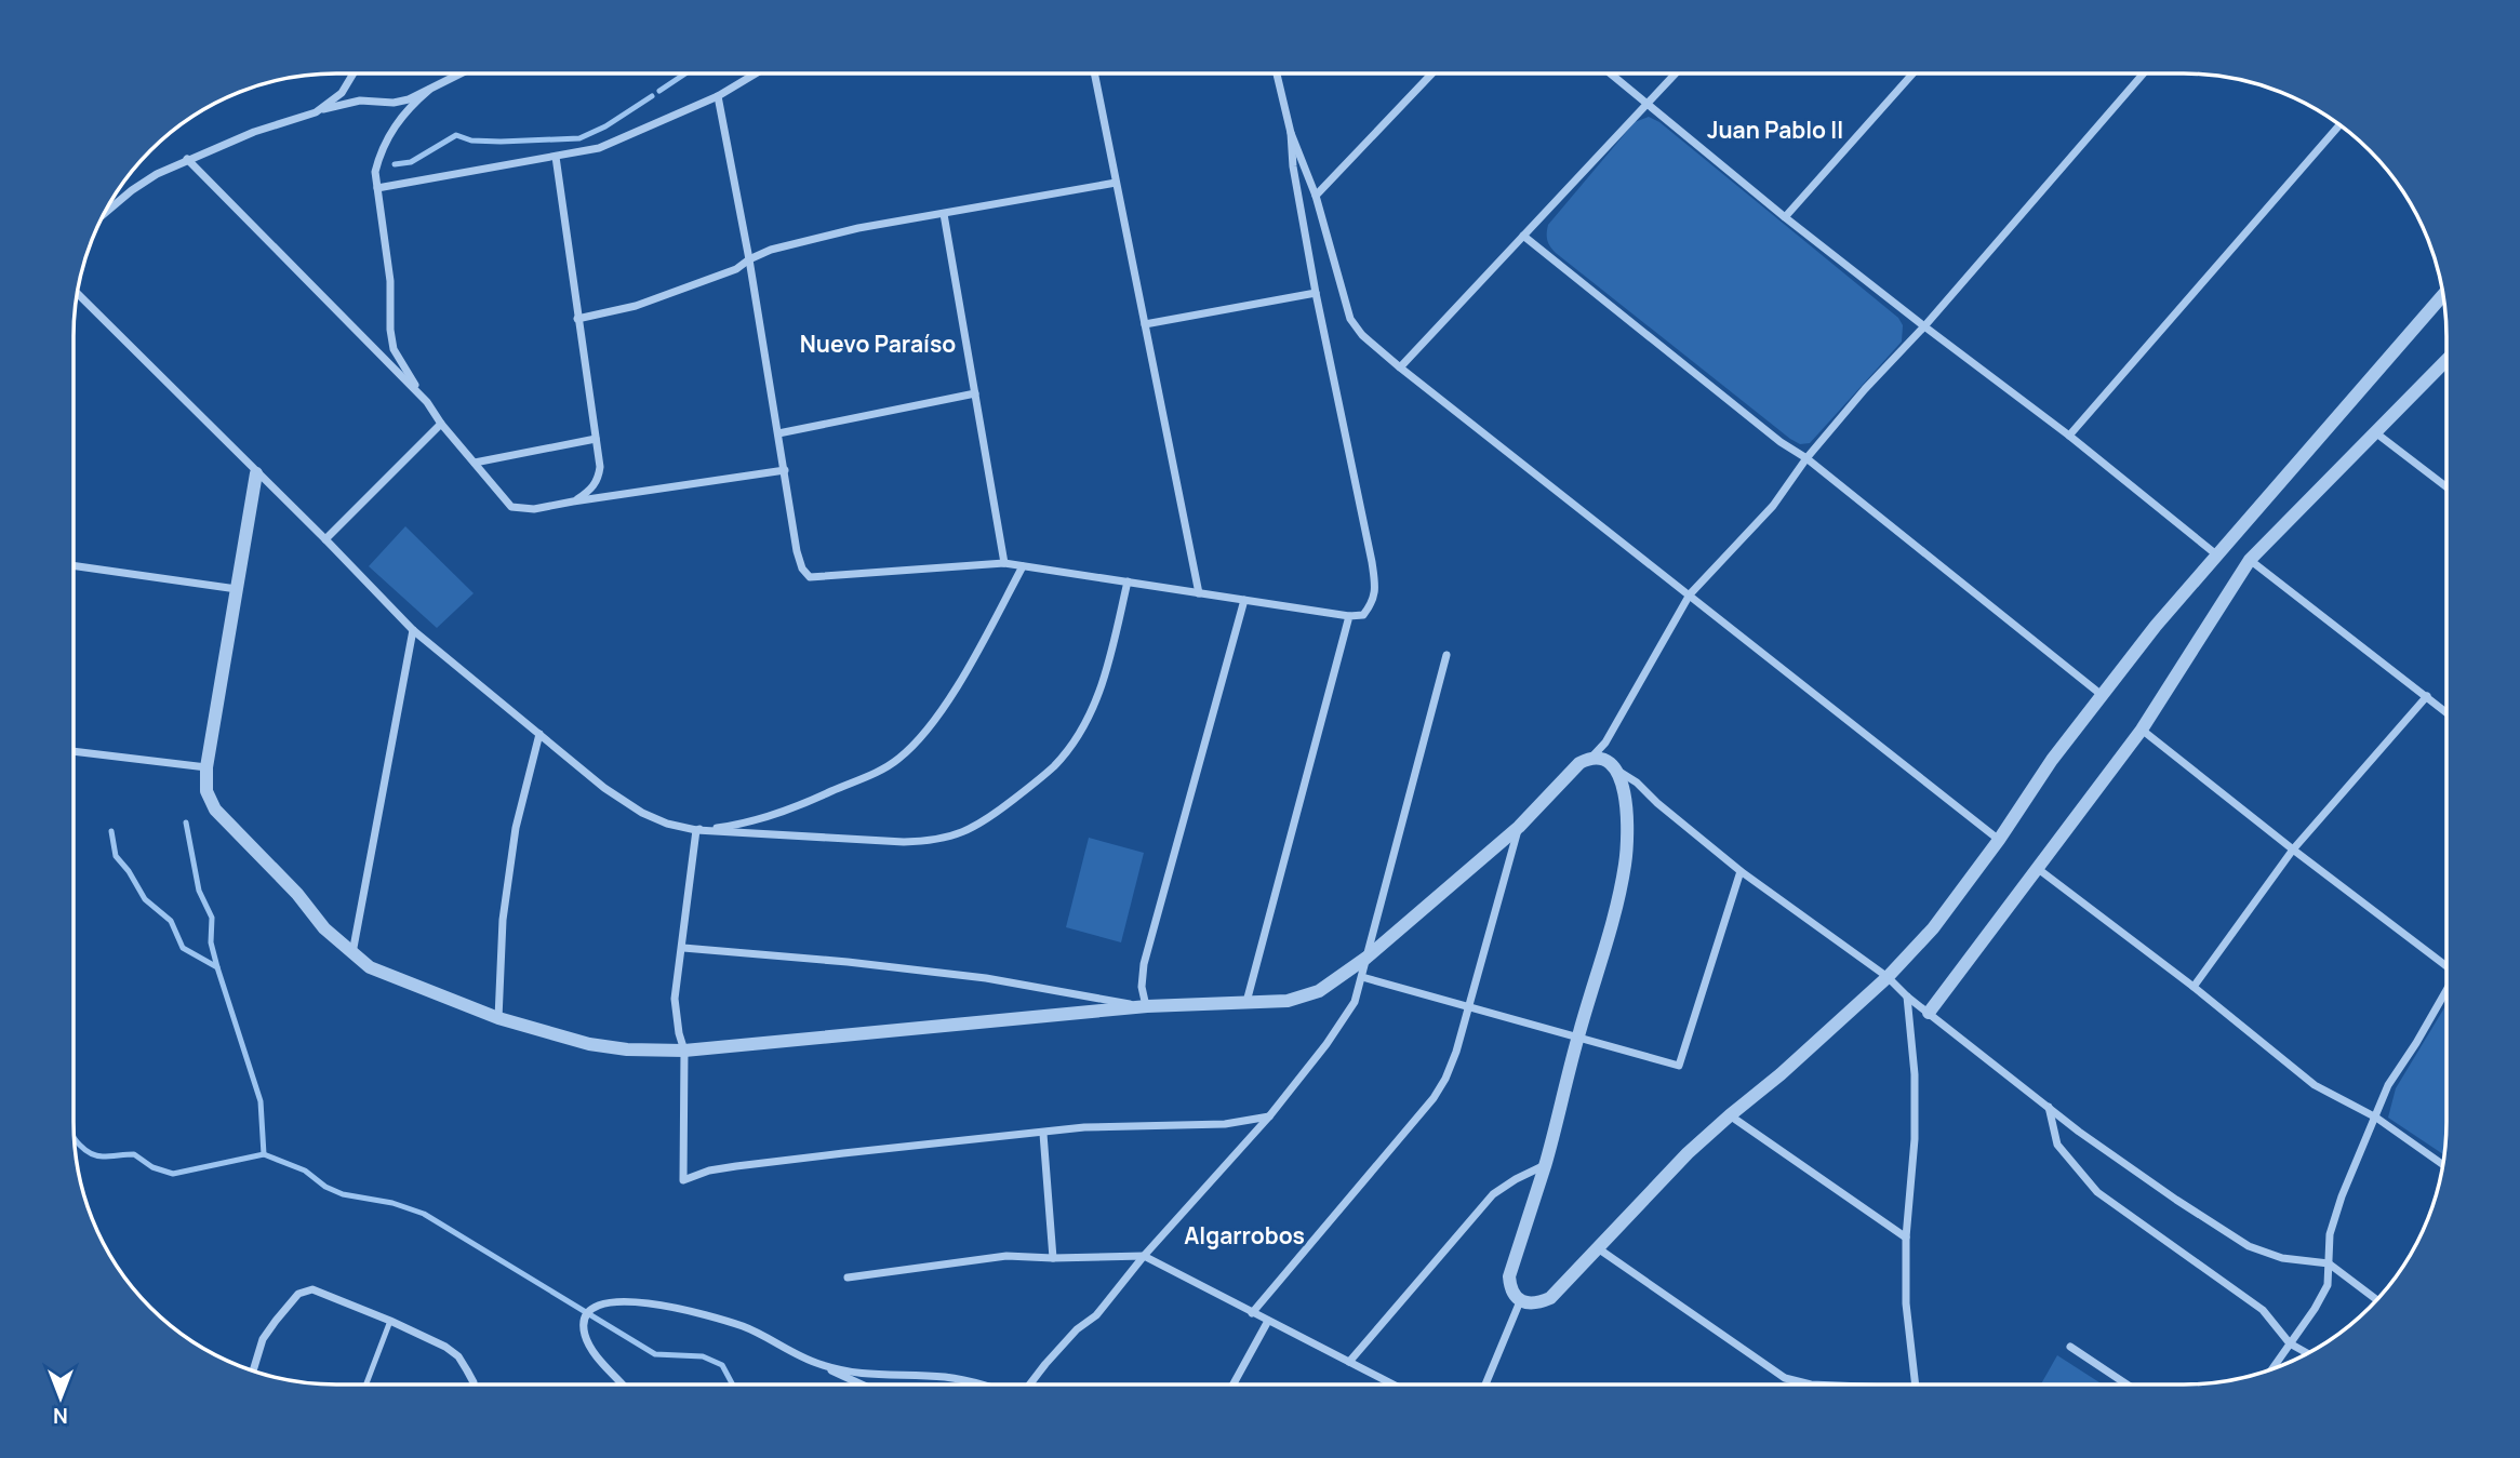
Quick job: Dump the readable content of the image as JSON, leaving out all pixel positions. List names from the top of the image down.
{
  "districts": ["Juan Pablo II", "Nuevo Paraíso", "Algarrobos"],
  "north": "bottom"
}
